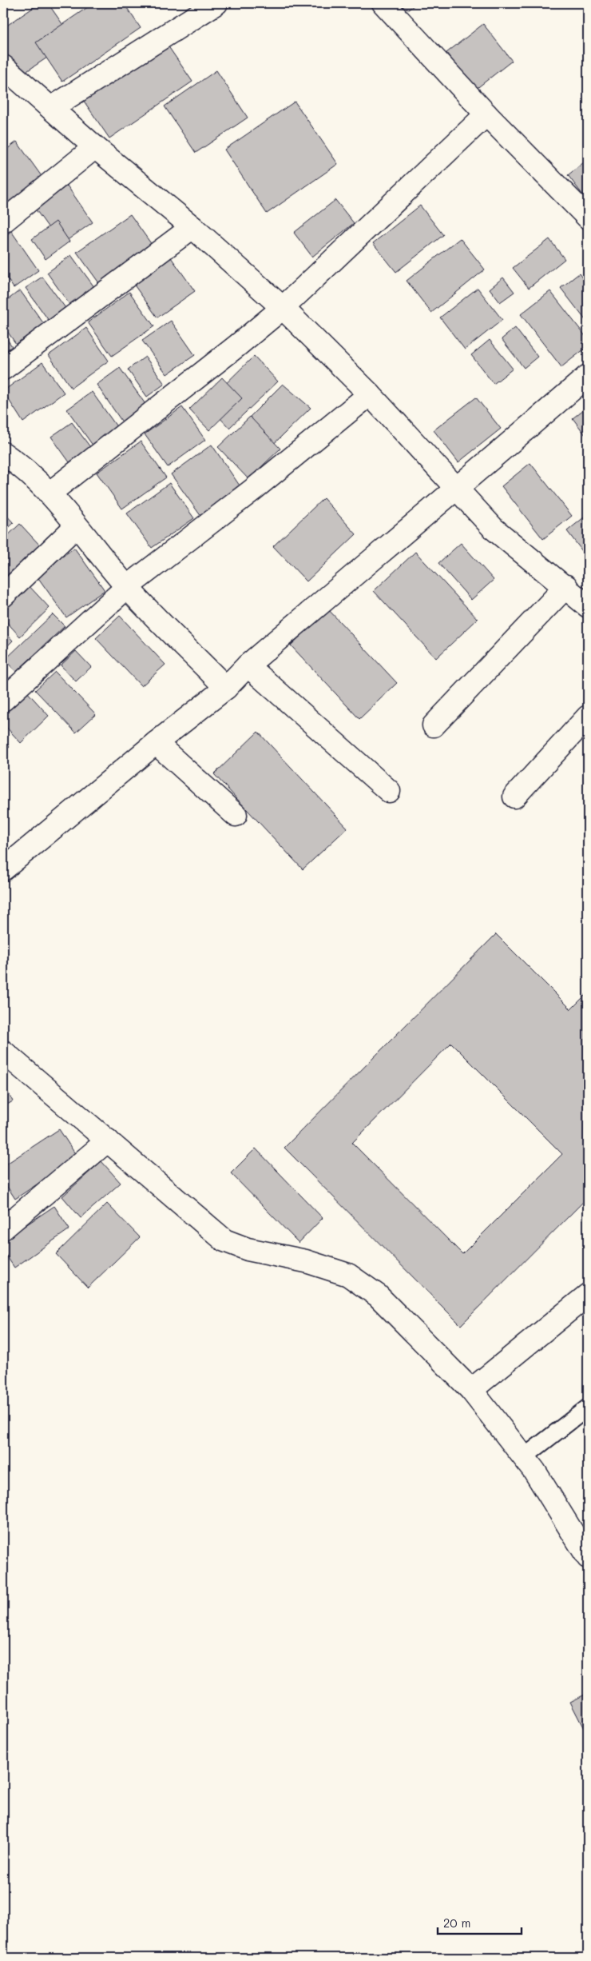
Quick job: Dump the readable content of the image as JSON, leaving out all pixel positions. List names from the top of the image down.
{
  "scale_bar": "20 m"
}
